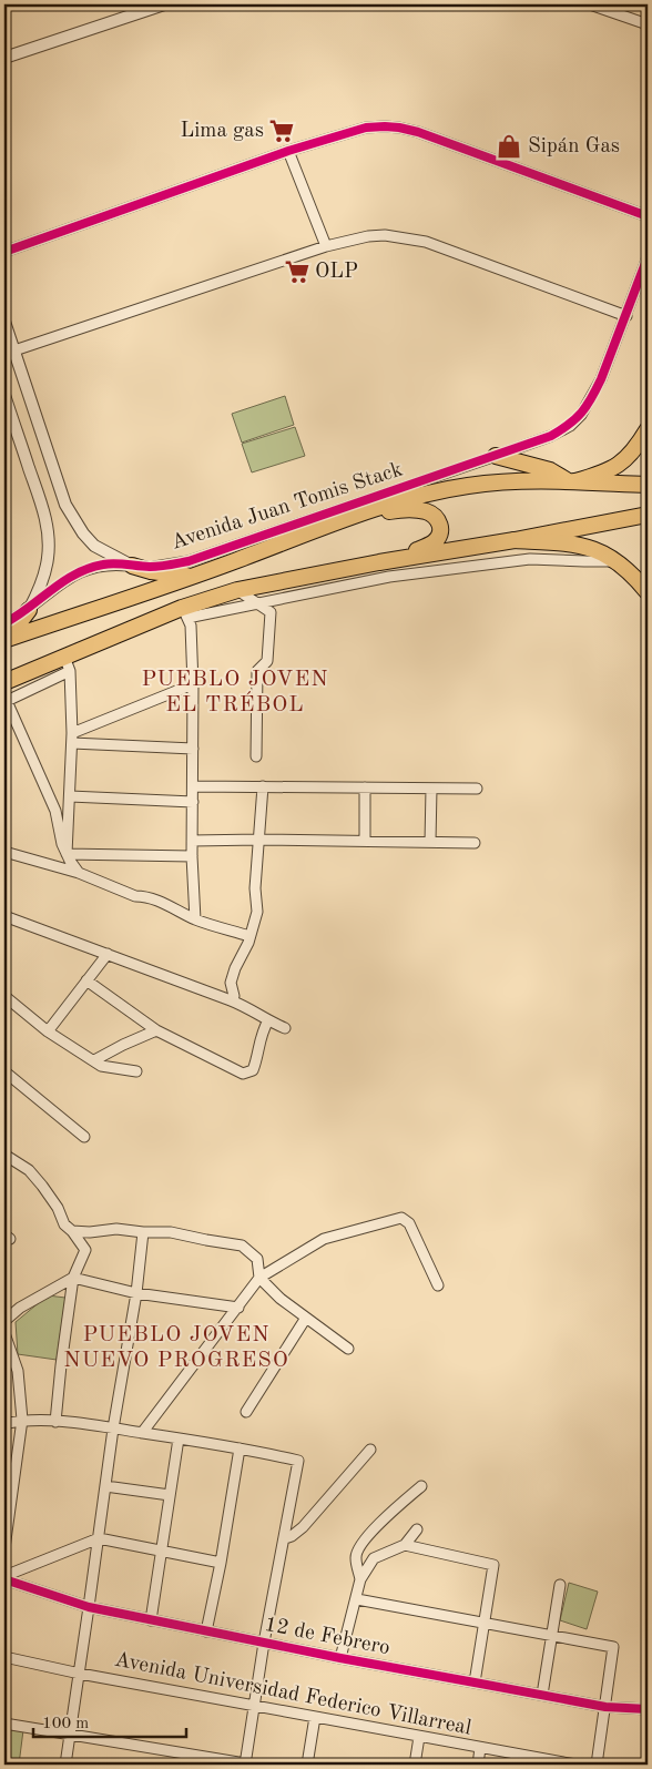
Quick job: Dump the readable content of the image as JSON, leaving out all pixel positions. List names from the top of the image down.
{
  "streets": {
    "main road": ["Avenida Juan Tomis Stack"],
    "street": ["12 de Febrero", "Avenida Universidad Federico Villarreal"]
  },
  "districts": ["PUEBLO JOVEN EL TRÉBOL", "PUEBLO JOVEN NUEVO PROGRESO"],
  "places": {
    "supermarket": ["Lima gas", "OLP"],
    "shop": ["Sipán Gas"]
  },
  "scale_bar": "100 m"
}
